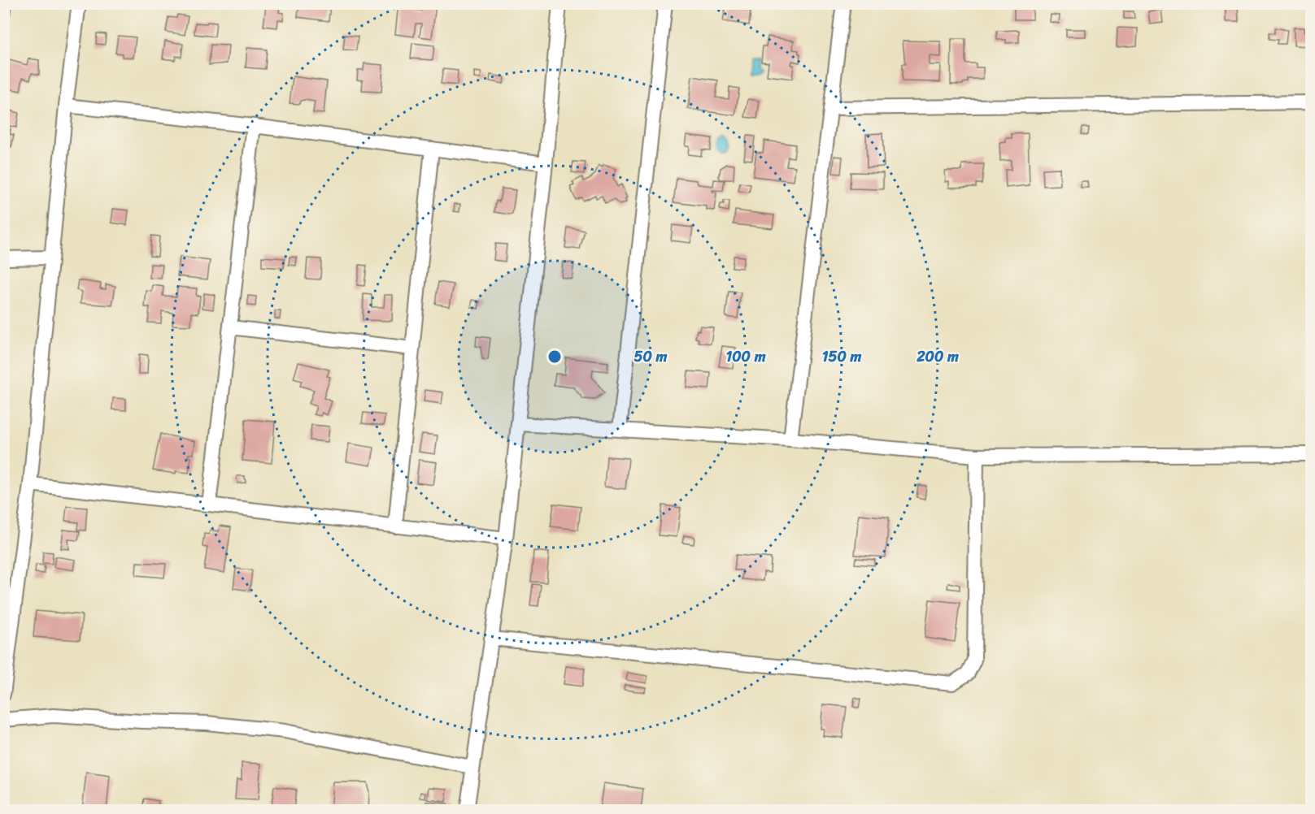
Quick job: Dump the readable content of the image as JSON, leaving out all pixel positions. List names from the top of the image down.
{
  "rings": [
    "50 m",
    "100 m",
    "150 m",
    "200 m"
  ]
}
